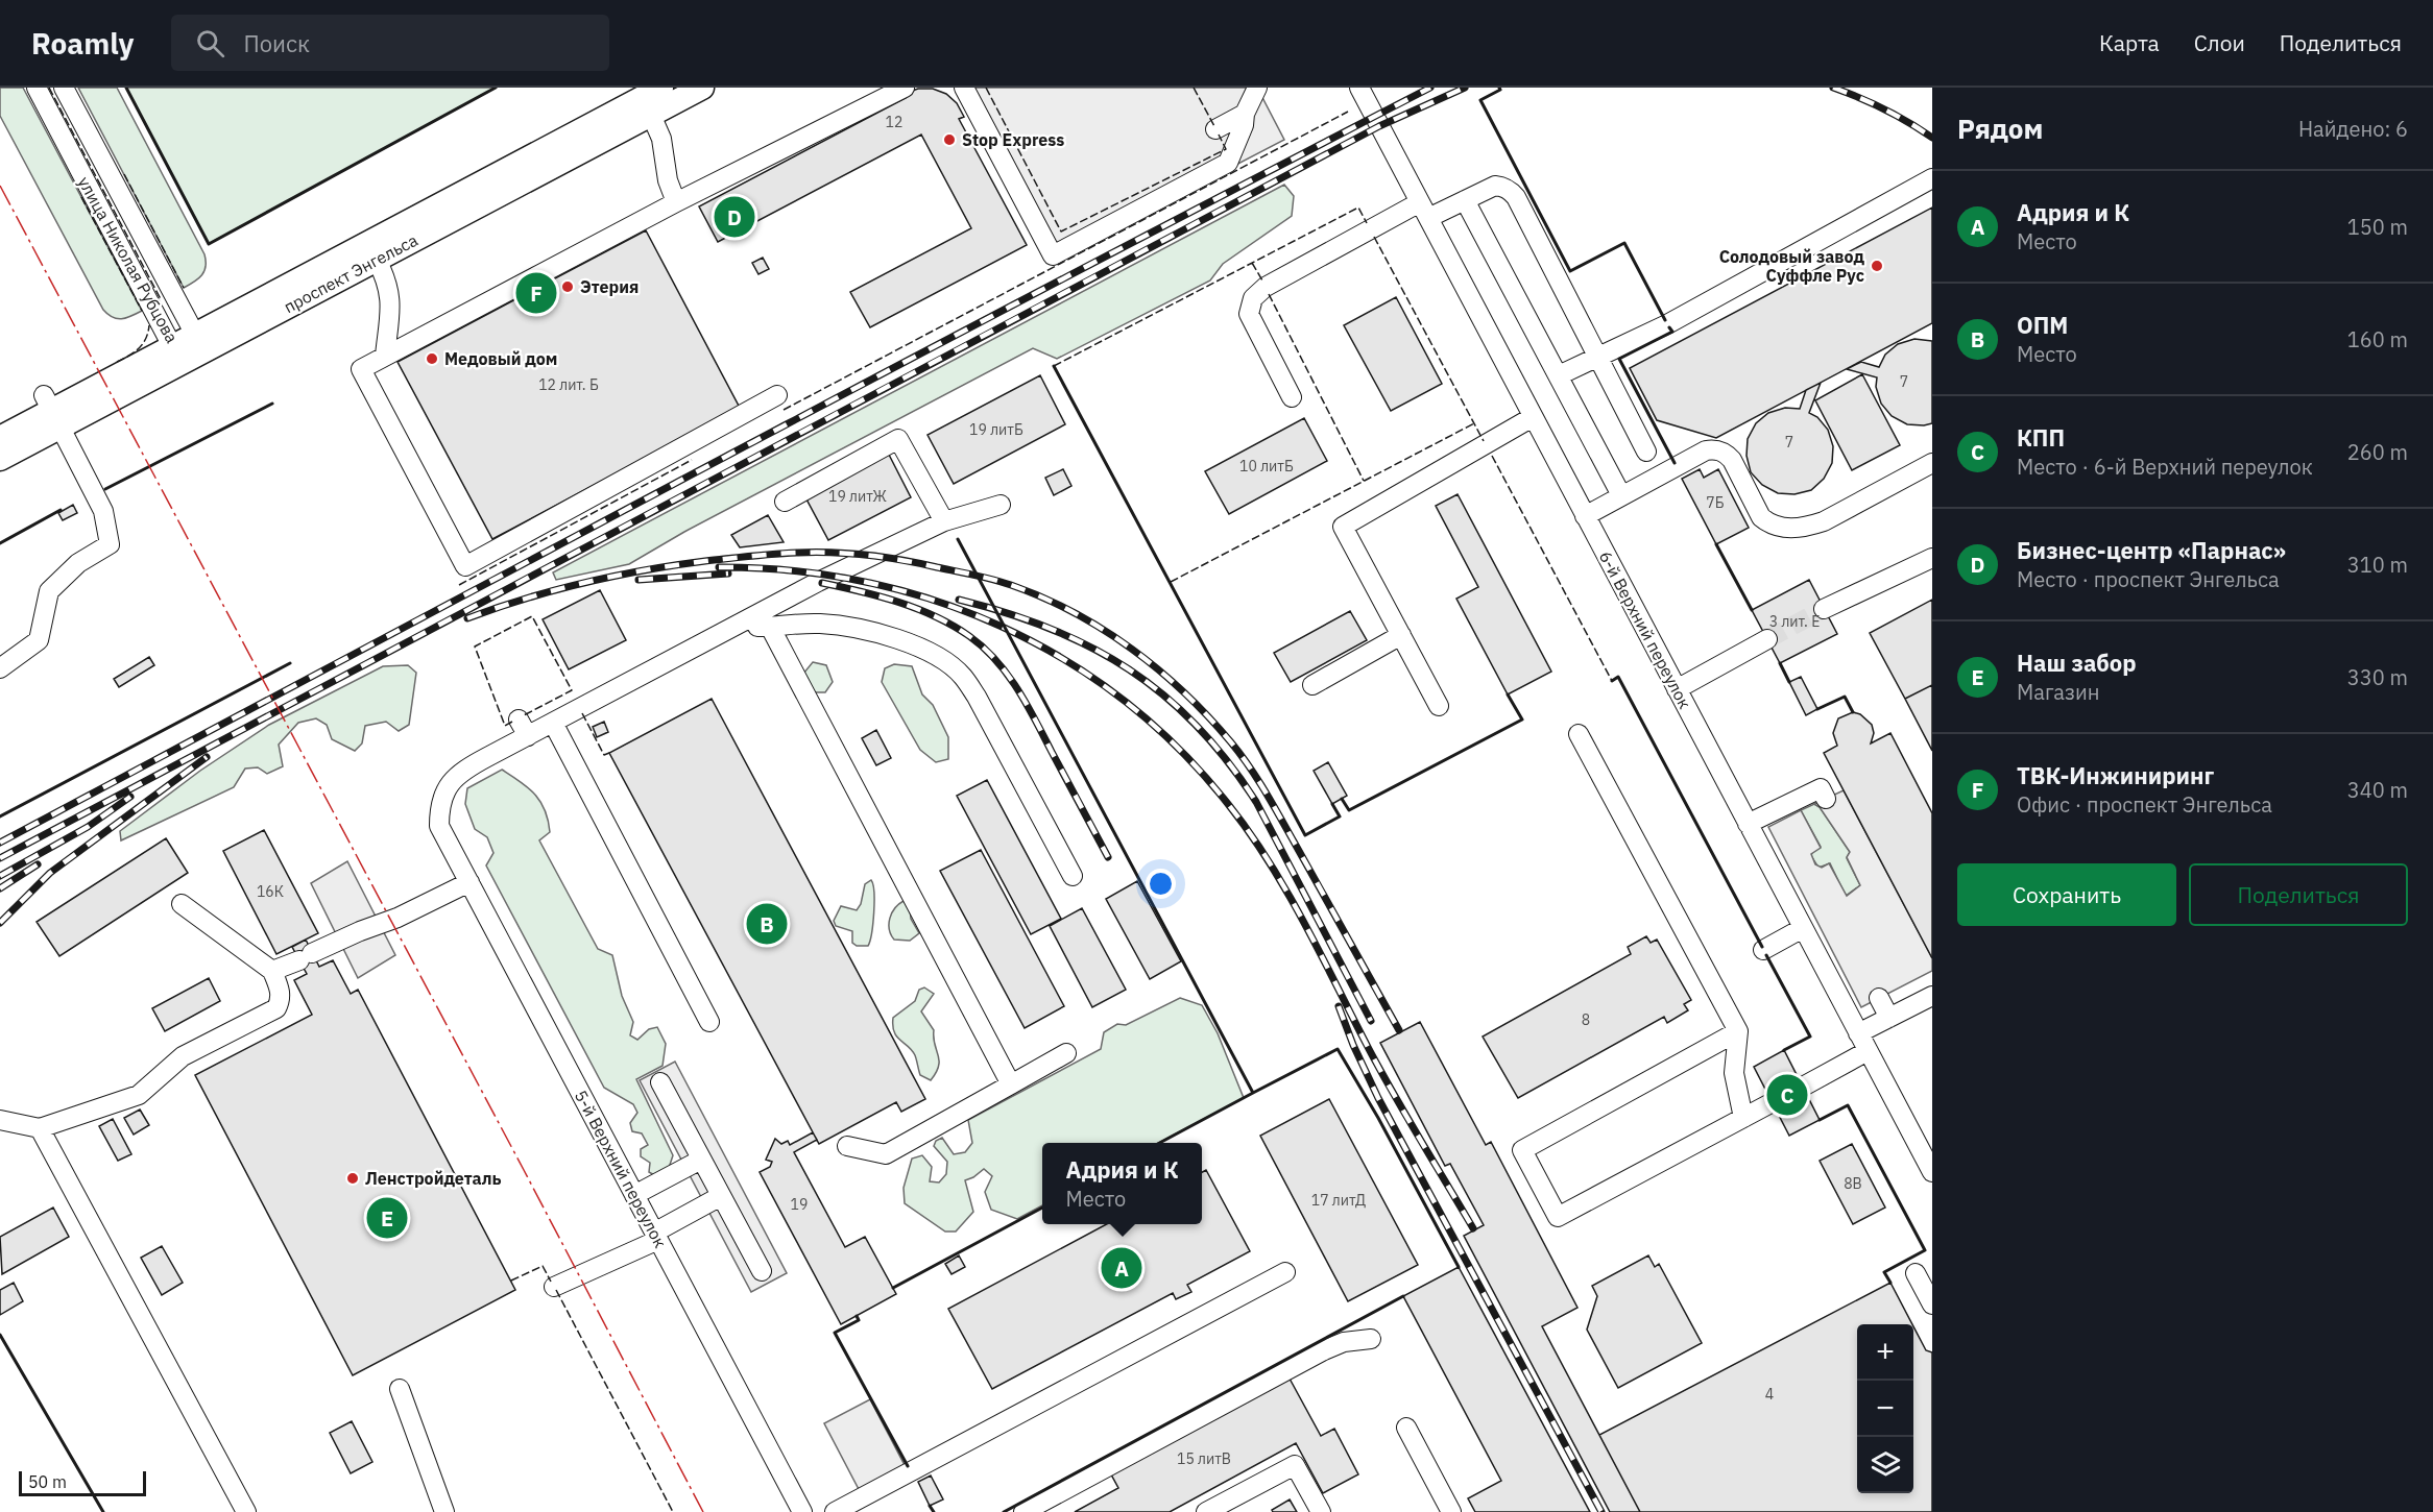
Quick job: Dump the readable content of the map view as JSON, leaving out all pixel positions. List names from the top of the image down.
{
  "streets": {
    "main road": ["проспект Энгельса"],
    "street": ["улица Николая Рубцова", "6-й Верхний переулок", "5-й Верхний переулок"]
  },
  "crossings": [
    ["улица Николая Рубцова", "проспект Энгельса"]
  ],
  "places": [
    "Stop Express",
    "Солодовый завод Суффле Рус",
    "Этерия",
    "Медовый дом",
    "Ленстройдеталь"
  ],
  "house_numbers": [
    "12",
    "7",
    "12 лит. Б",
    "19 литБ",
    "7",
    "10 литБ",
    "19 литЖ",
    "7Б",
    "3 лит. Е",
    "16К",
    "8",
    "8В",
    "17 литД",
    "19",
    "4",
    "15 литВ"
  ],
  "scale_bar": "50 m",
  "page": {
    "header": "Roamly",
    "search": "Поиск",
    "nav": ["Карта", "Слои", "Поделиться"],
    "heading": ["Рядом", "Найдено: 6"],
    "list": [
      {
        "mark": "A",
        "name": "Адрия и К",
        "note": "Место",
        "value": "150 m"
      },
      {
        "mark": "B",
        "name": "ОПМ",
        "note": "Место",
        "value": "160 m"
      },
      {
        "mark": "C",
        "name": "КПП",
        "note": "Место · 6-й Верхний переулок",
        "value": "260 m"
      },
      {
        "mark": "D",
        "name": "Бизнес-центр «Парнас»",
        "note": "Место · проспект Энгельса",
        "value": "310 m"
      },
      {
        "mark": "E",
        "name": "Наш забор",
        "note": "Магазин",
        "value": "330 m"
      },
      {
        "mark": "F",
        "name": "ТВК-Инжиниринг",
        "note": "Офис · проспект Энгельса",
        "value": "340 m"
      }
    ],
    "pins": [
      "D",
      "F",
      "B",
      "C",
      "E",
      "A"
    ],
    "buttons": ["Сохранить", "Поделиться"],
    "popup": ["Адрия и К", "Место"],
    "map_buttons": ["+", "−"],
    "scale": "50 m"
  }
}
